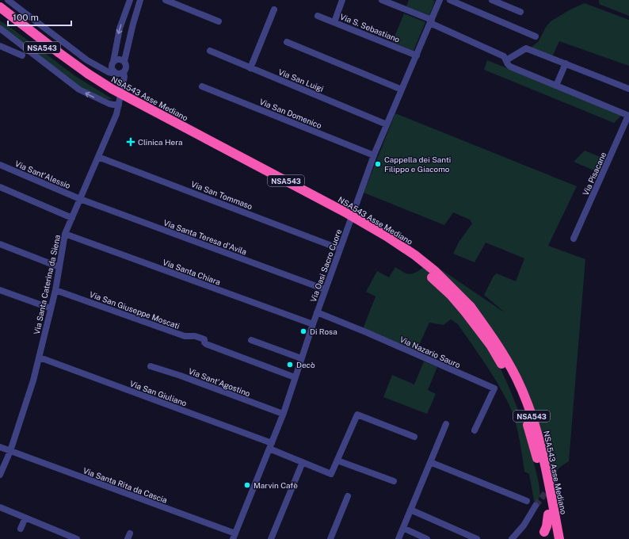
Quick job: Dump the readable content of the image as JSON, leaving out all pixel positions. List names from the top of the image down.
{
  "streets": {
    "highway": ["NSA543", "NSA543 Asse Mediano"],
    "street": [
      "Via S. Sebastiano",
      "Via San Luigi",
      "Via San Domenico",
      "Via Pisacane",
      "Via Sant'Alessio",
      "Via San Tommaso",
      "Via Santa Teresa d'Avila",
      "Via Oasi Sacro Cuore",
      "Via Santa Chiara",
      "Via Santa Caterina da Siena",
      "Via San Giuseppe Moscati",
      "Via Nazario Sauro",
      "Via Sant'Agostino",
      "Via San Giuliano",
      "Via Santa Rita da Cascia"
    ]
  },
  "crossings": [
    ["Via S. Sebastiano", "Via Oasi Sacro Cuore"],
    ["Via San Luigi", "Via Oasi Sacro Cuore"],
    ["Via San Domenico", "Via Oasi Sacro Cuore"],
    ["Via Pisacane", "Via Oasi Sacro Cuore"],
    ["Via Sant'Alessio", "Via Santa Teresa d'Avila"],
    ["Via Sant'Alessio", "Via Santa Caterina da Siena"],
    ["Via San Tommaso", "Via Oasi Sacro Cuore"],
    ["Via San Tommaso", "Via Santa Caterina da Siena"],
    ["Via Santa Teresa d'Avila", "Via Oasi Sacro Cuore"],
    ["Via Santa Teresa d'Avila", "Via Santa Caterina da Siena"],
    ["Via Oasi Sacro Cuore", "Via Santa Chiara"],
    ["Via Oasi Sacro Cuore", "Via San Giuseppe Moscati"],
    ["Via Oasi Sacro Cuore", "Via Nazario Sauro"],
    ["Via Oasi Sacro Cuore", "Via Sant'Agostino"],
    ["Via Oasi Sacro Cuore", "Via San Giuliano"],
    ["Via Oasi Sacro Cuore", "Via Santa Rita da Cascia"],
    ["Via Santa Chiara", "Via Santa Caterina da Siena"],
    ["Via Santa Caterina da Siena", "Via San Giuseppe Moscati"],
    ["Via Santa Caterina da Siena", "Via San Giuliano"],
    ["Via Santa Caterina da Siena", "Via Santa Rita da Cascia"]
  ],
  "places": {
    "health": ["Clinica Hera"],
    "other": [
      "Cappella dei Santi Filippo e Giacomo",
      "Di Rosa",
      "Decò",
      "Marvin Cafè"
    ]
  },
  "scale_bar": "100 m"
}
